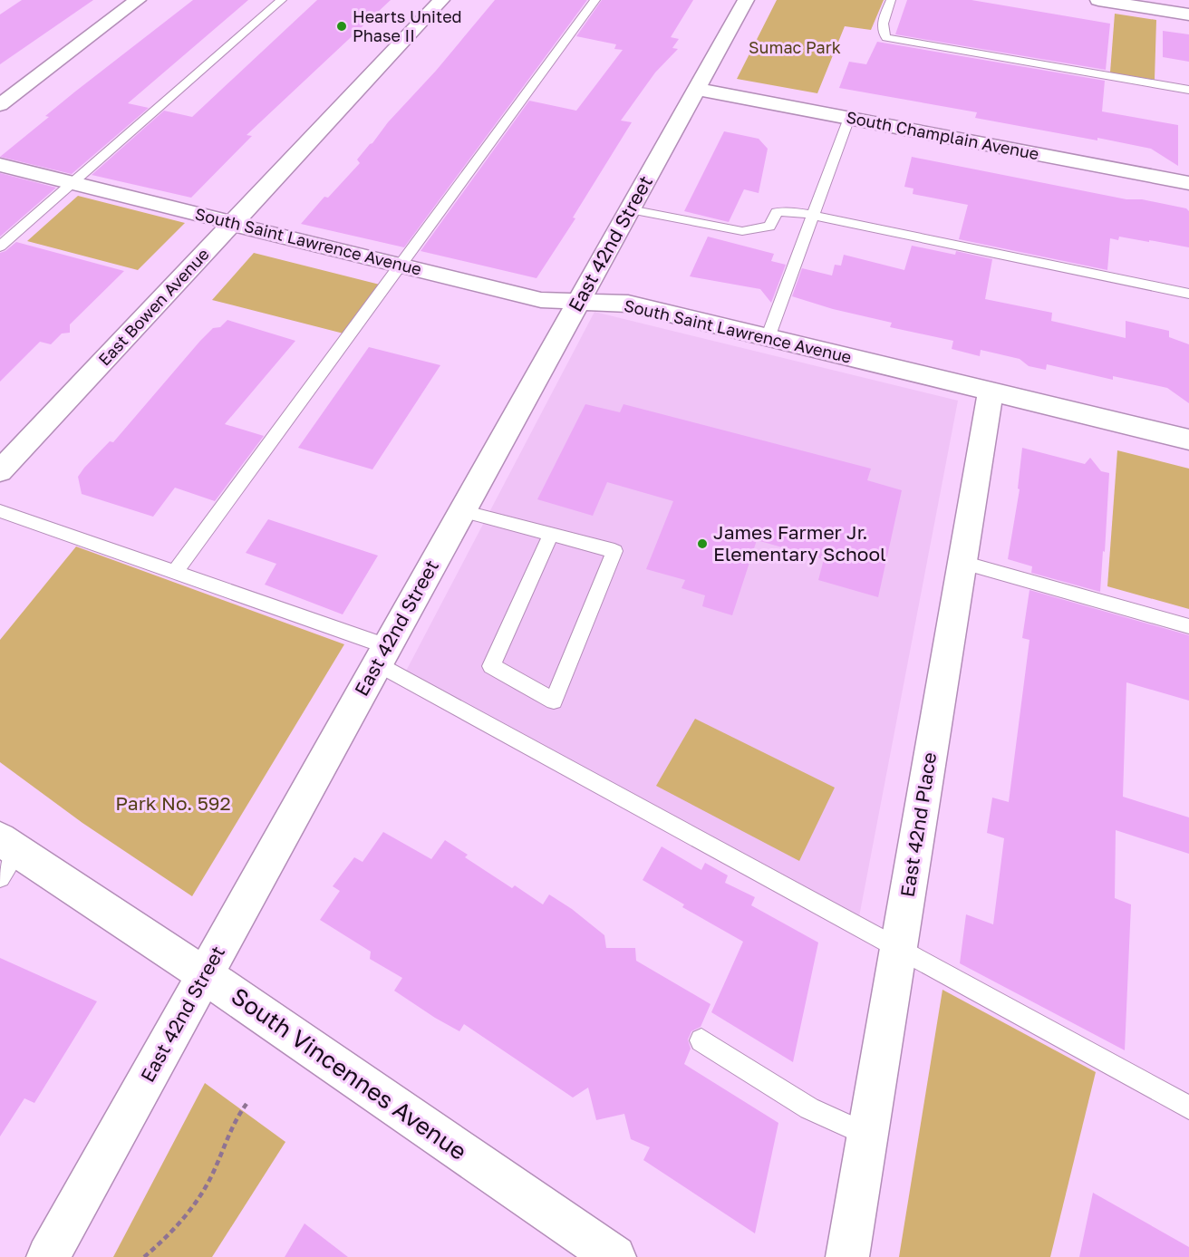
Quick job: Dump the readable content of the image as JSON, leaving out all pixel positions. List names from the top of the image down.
{
  "streets": {
    "street": [
      "South Champlain Avenue",
      "South Saint Lawrence Avenue",
      "East 42nd Street",
      "East Bowen Avenue",
      "East 42nd Place",
      "South Vincennes Avenue"
    ]
  },
  "crossings": [
    ["South Champlain Avenue", "East 42nd Street"],
    ["South Saint Lawrence Avenue", "East 42nd Street"],
    ["South Saint Lawrence Avenue", "East Bowen Avenue"],
    ["South Saint Lawrence Avenue", "East 42nd Place"],
    ["East 42nd Street", "South Vincennes Avenue"]
  ],
  "parks": ["Sumac Park", "Park No. 592"],
  "places": ["Hearts United Phase II", "James Farmer Jr. Elementary School"]
}
